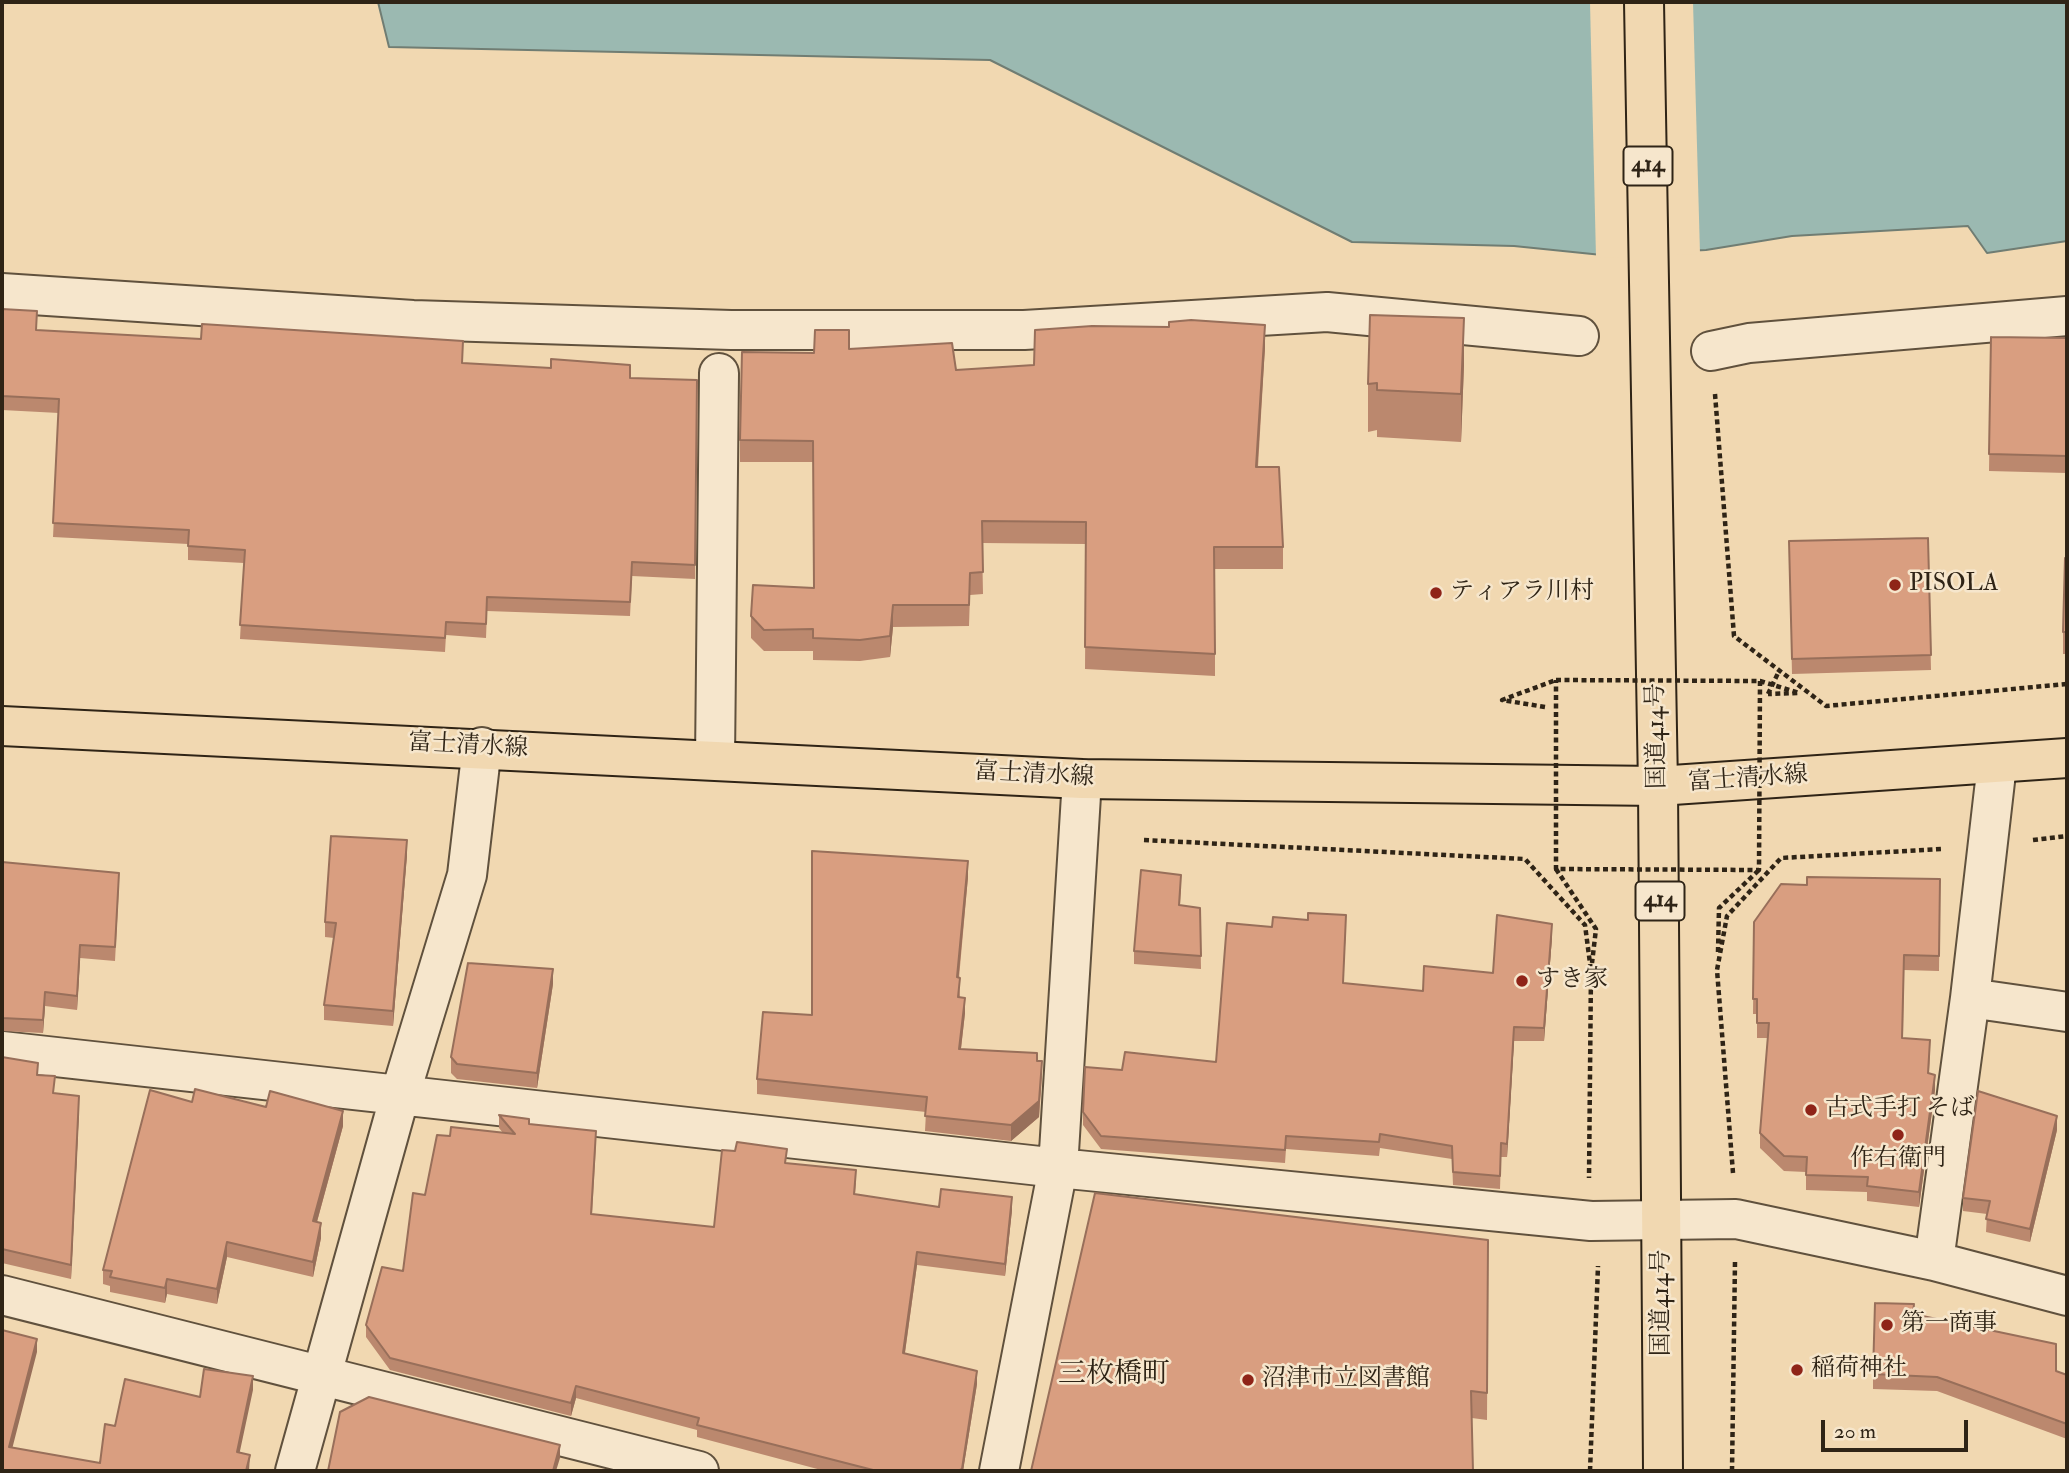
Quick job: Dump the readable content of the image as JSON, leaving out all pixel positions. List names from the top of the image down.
{
  "streets": {
    "main road": ["414", "国道414号", "富士清水線"]
  },
  "crossings": [
    ["国道414号", "富士清水線"]
  ],
  "districts": ["三枚橋町"],
  "places": [
    "PISOLA",
    "ティアラ川村",
    "すき家",
    "古式手打 そば",
    "作右衛門",
    "第一商事",
    "稲荷神社",
    "沼津市立図書館"
  ],
  "scale_bar": "20 m"
}
